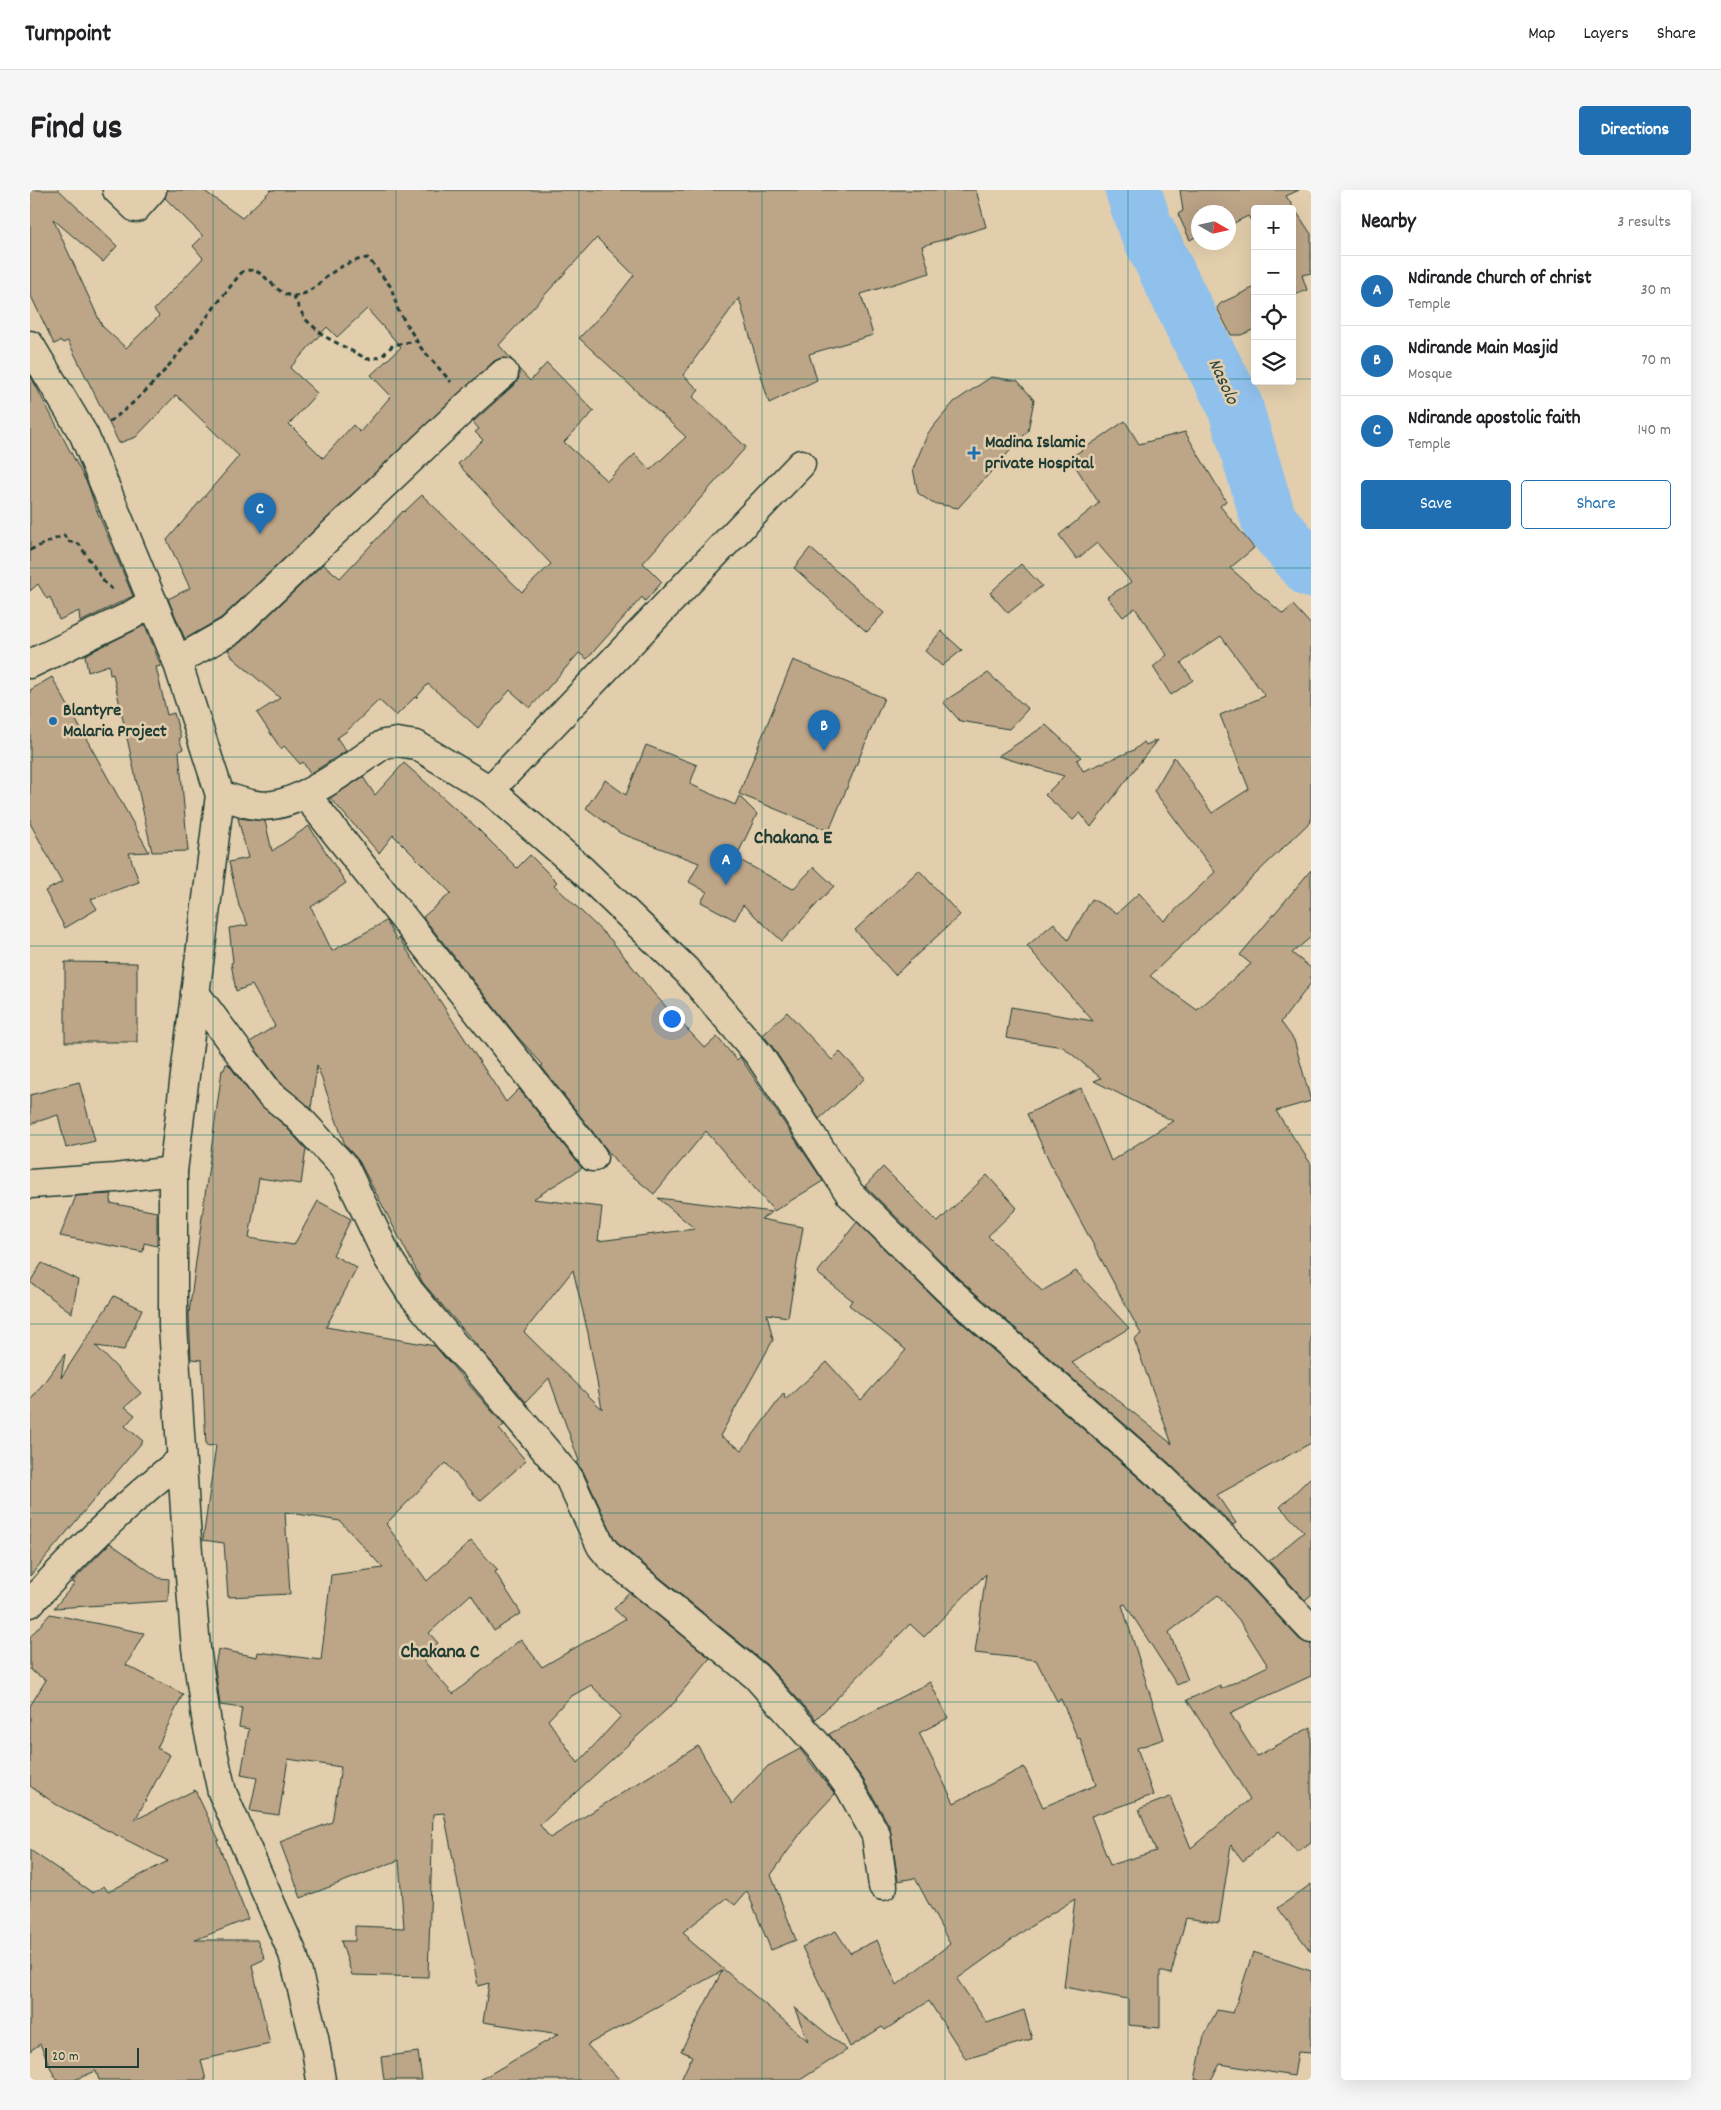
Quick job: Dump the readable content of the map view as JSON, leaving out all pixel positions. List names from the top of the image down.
{
  "districts": ["Chakana E", "Chakana C"],
  "water": ["Nasolo"],
  "places": {
    "health": ["Madina Islamic private Hospital"],
    "other": ["Blantyre Malaria Project"]
  },
  "scale_bar": "20 m",
  "north": "right",
  "page": {
    "header": "Turnpoint",
    "nav": ["Map", "Layers", "Share"],
    "title": "Find us",
    "buttons": [
      "Directions",
      ["Save", "Share"]
    ],
    "heading": ["Nearby", "3 results"],
    "map_buttons": ["+", "−"],
    "list": [
      {
        "mark": "A",
        "name": "Ndirande Church of christ",
        "note": "Temple",
        "value": "30 m"
      },
      {
        "mark": "B",
        "name": "Ndirande Main Masjid",
        "note": "Mosque",
        "value": "70 m"
      },
      {
        "mark": "C",
        "name": "Ndirande apostolic faith",
        "note": "Temple",
        "value": "140 m"
      }
    ],
    "pins": ["C", "B", "A"],
    "scale": "20 m"
  }
}
